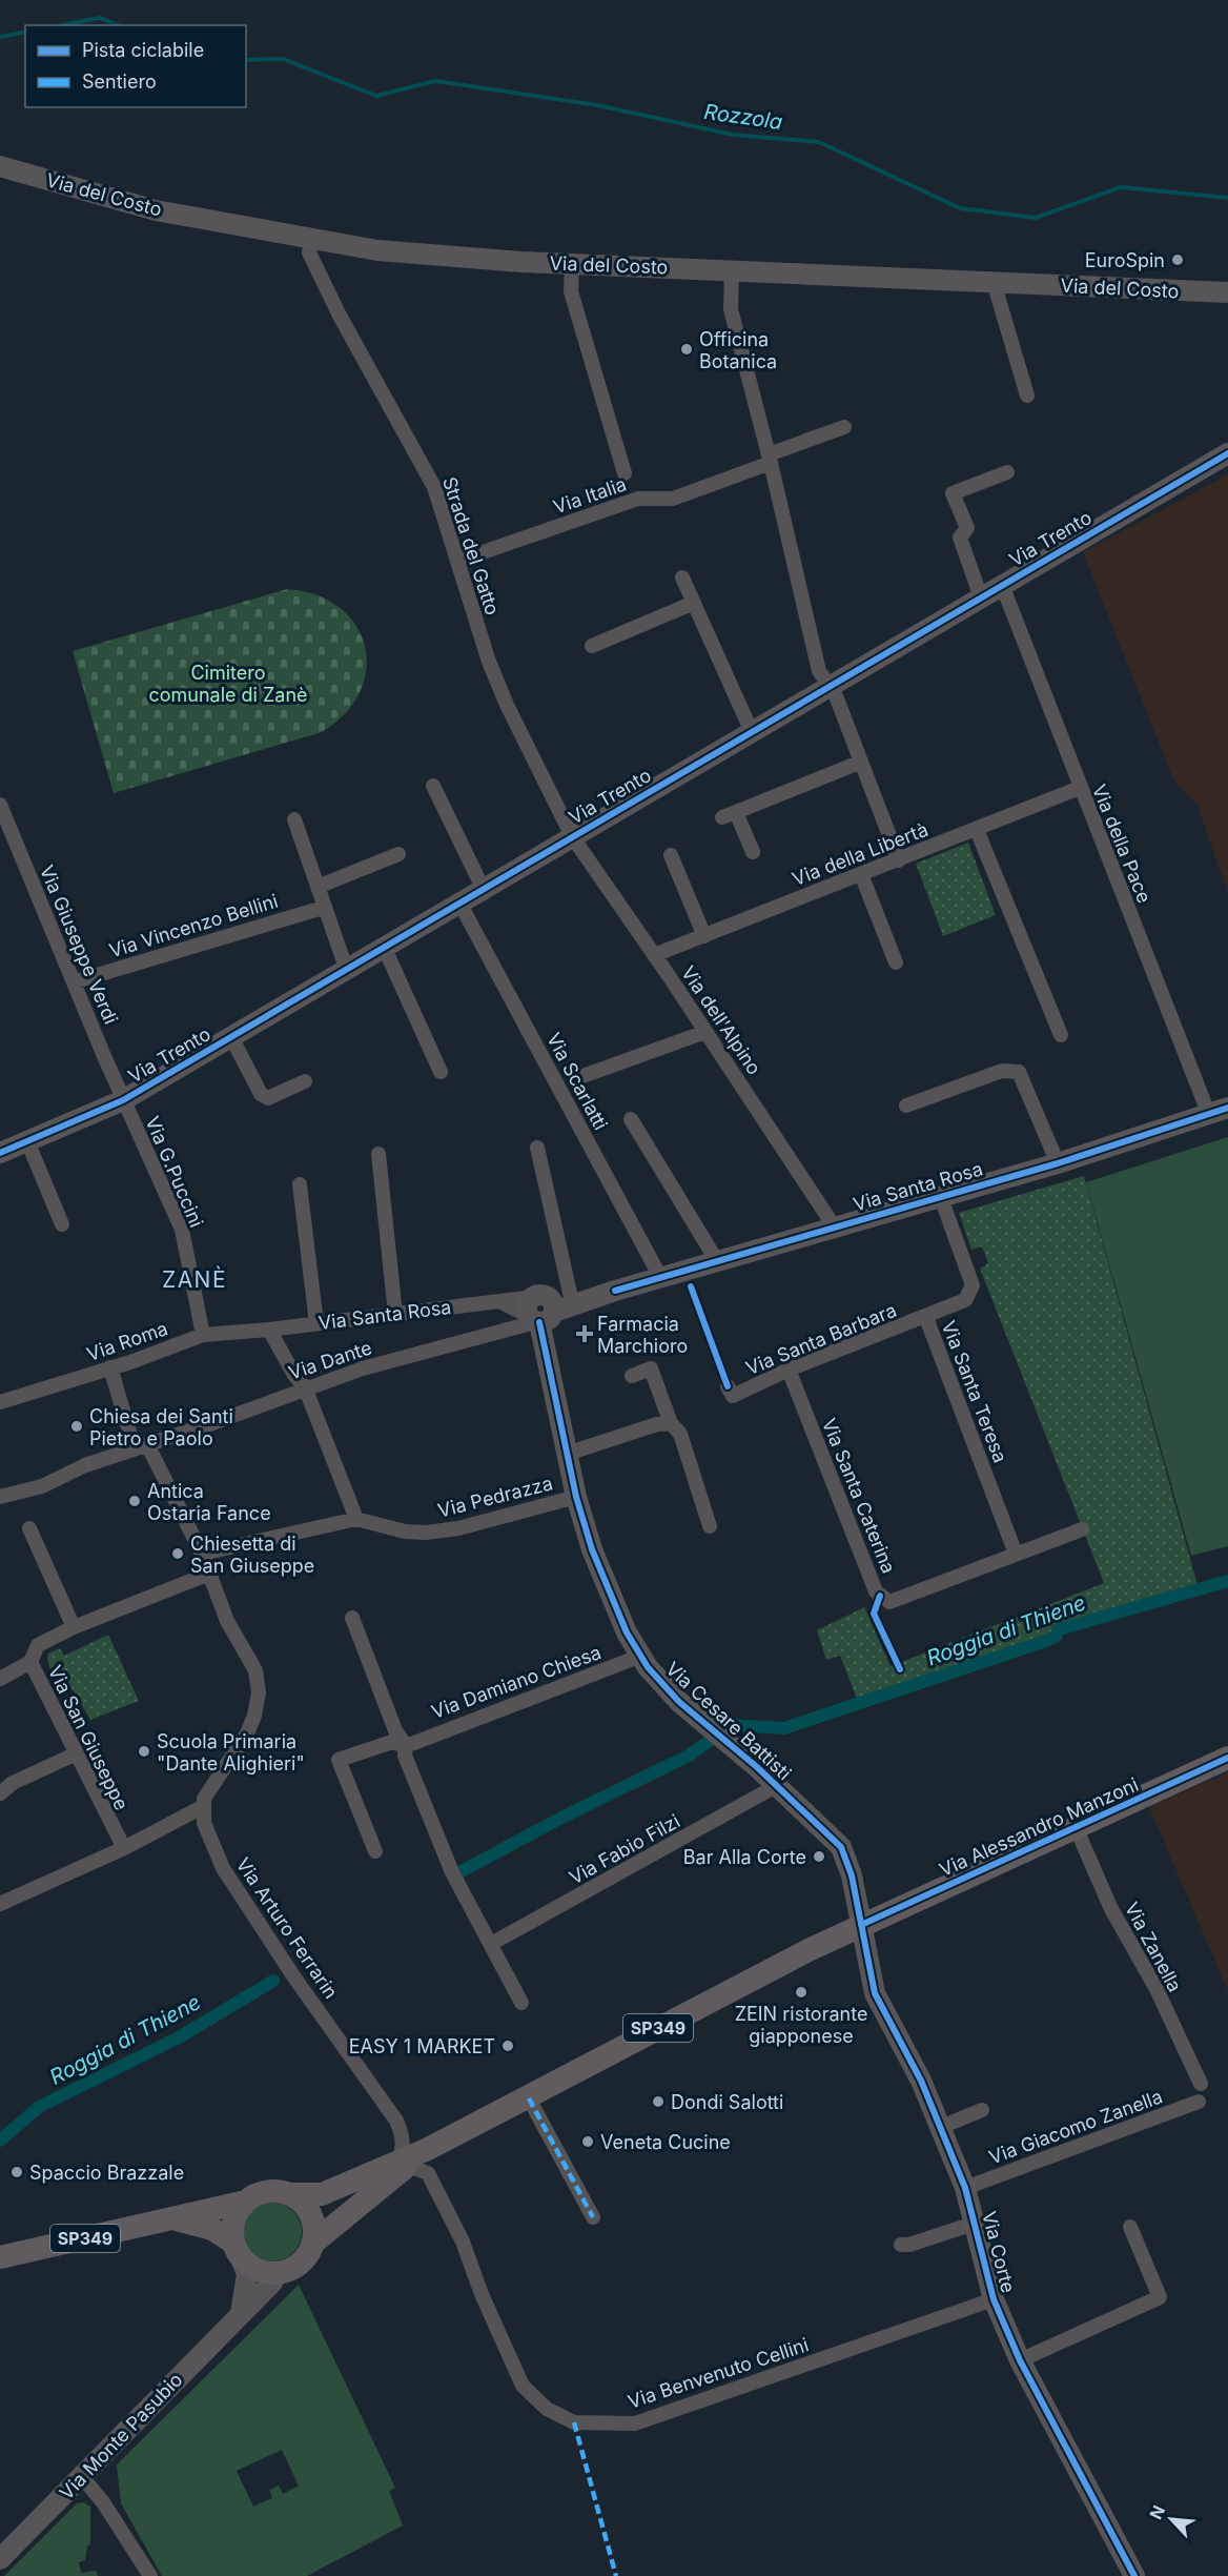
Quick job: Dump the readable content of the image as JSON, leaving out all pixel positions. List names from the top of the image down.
{
  "streets": {
    "main road": ["Via Alessandro Manzoni", "SP349"],
    "street": [
      "Via del Costo",
      "Via Italia",
      "Via Trento",
      "Strada del Gatto",
      "Via della Pace",
      "Via della Libertà",
      "Via Vincenzo Bellini",
      "Via Giuseppe Verdi",
      "Via dell'Alpino",
      "Via Scarlatti",
      "Via G.Puccini",
      "Via Santa Rosa",
      "Via Santa Barbara",
      "Via Roma",
      "Via Dante",
      "Via Santa Teresa",
      "Via Santa Caterina",
      "Via Pedrazza",
      "Via Damiano Chiesa",
      "Via Cesare Battisti",
      "Via San Giuseppe",
      "Via Fabio Filzi",
      "Via Arturo Ferrarin",
      "Via Zanella",
      "Via Giacomo Zanella",
      "Via Corte",
      "Via Benvenuto Cellini",
      "Via Monte Pasubio"
    ]
  },
  "crossings": [
    ["Via del Costo", "Strada del Gatto"],
    ["Via Italia", "Strada del Gatto"],
    ["Via Trento", "Strada del Gatto"],
    ["Via Trento", "Via della Pace"],
    ["Via Trento", "Via Giuseppe Verdi"],
    ["Via Trento", "Via dell'Alpino"],
    ["Via Trento", "Via Scarlatti"],
    ["Via Trento", "Via G.Puccini"],
    ["Strada del Gatto", "Via dell'Alpino"],
    ["Via della Pace", "Via della Libertà"],
    ["Via della Pace", "Via Santa Rosa"],
    ["Via della Libertà", "Via dell'Alpino"],
    ["Via Vincenzo Bellini", "Via Giuseppe Verdi"],
    ["Via Giuseppe Verdi", "Via G.Puccini"],
    ["Via dell'Alpino", "Via Santa Rosa"],
    ["Via Scarlatti", "Via Santa Rosa"],
    ["Via G.Puccini", "Via Roma"],
    ["Via Santa Rosa", "Via Roma"],
    ["Via Santa Rosa", "Via Dante"],
    ["Via Santa Rosa", "Via Santa Teresa"],
    ["Via Santa Rosa", "Via Cesare Battisti"],
    ["Via Santa Barbara", "Via Santa Teresa"],
    ["Via Santa Barbara", "Via Santa Caterina"],
    ["Via Dante", "Via Cesare Battisti"],
    ["Via Santa Teresa", "Via Santa Caterina"],
    ["Via Pedrazza", "Via Cesare Battisti"],
    ["Via Damiano Chiesa", "Via Cesare Battisti"],
    ["Via Cesare Battisti", "Via Alessandro Manzoni"],
    ["Via Cesare Battisti", "Via Fabio Filzi"],
    ["Via Cesare Battisti", "Via Corte"],
    ["Via Alessandro Manzoni", "Via Zanella"],
    ["Via Alessandro Manzoni", "SP349"],
    ["Via Alessandro Manzoni", "Via Corte"],
    ["Via Alessandro Manzoni", "Via Benvenuto Cellini"],
    ["Via Alessandro Manzoni", "Via Monte Pasubio"],
    ["Via Arturo Ferrarin", "Via Benvenuto Cellini"],
    ["SP349", "Via Monte Pasubio"],
    ["Via Giacomo Zanella", "Via Corte"],
    ["Via Corte", "Via Benvenuto Cellini"]
  ],
  "districts": ["ZANÈ"],
  "water": ["Rozzola", "Roggia di Thiene"],
  "parks": ["Cimitero comunale di Zanè"],
  "places": {
    "other": [
      "EuroSpin",
      "Officina Botanica",
      "Chiesa dei Santi Pietro e Paolo",
      "Antica Ostaria Fance",
      "Chiesetta di San Giuseppe",
      "Scuola Primaria \"Dante Alighieri\"",
      "Bar Alla Corte",
      "ZEIN ristorante giapponese",
      "EASY 1 MARKET",
      "Dondi Salotti",
      "Veneta Cucine",
      "Spaccio Brazzale"
    ],
    "health": ["Farmacia Marchioro"]
  },
  "legend": ["Pista ciclabile", "Sentiero"],
  "north": "top left"
}
